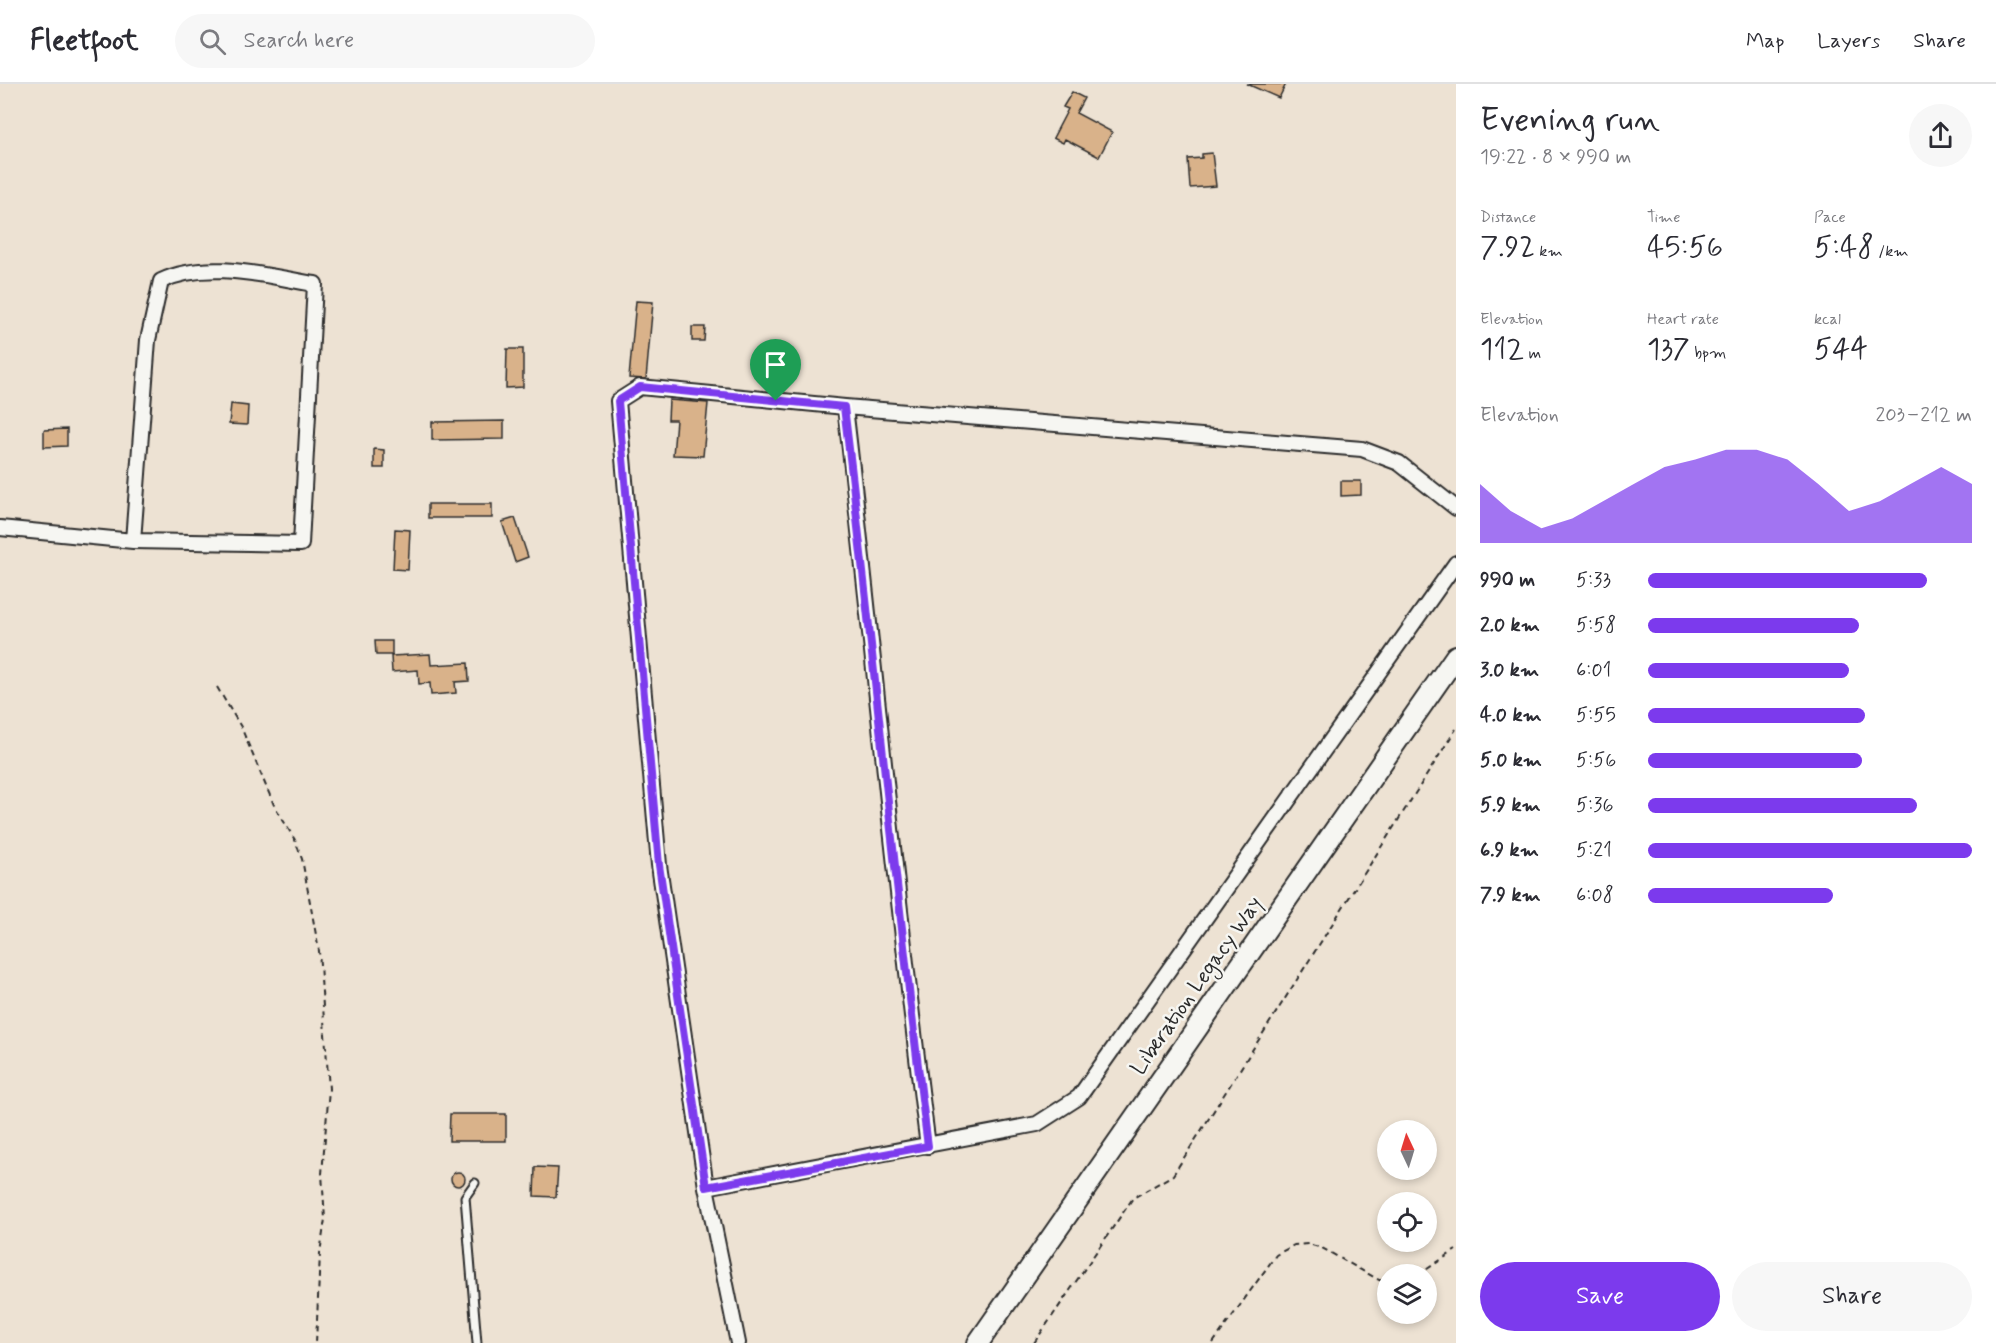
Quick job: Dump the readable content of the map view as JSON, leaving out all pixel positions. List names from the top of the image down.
{
  "streets": {
    "main road": ["Liberation Legacy Way"]
  },
  "north": "top",
  "page": {
    "header": "Fleetfoot",
    "search": "Search here",
    "nav": ["Map", "Layers", "Share"],
    "heading": ["Evening run", "19:22 · 8 × 990 m"],
    "stats": [
      ["Distance", "7.92 km"],
      ["Time", "45:56"],
      ["Pace", "5:48 /km"],
      ["Elevation", "112 m"],
      ["Heart rate", "137 bpm"],
      ["kcal", "544"]
    ],
    "chart": ["Elevation", "203–212 m"],
    "list": [
      {
        "name": "990 m",
        "note": "5:33"
      },
      {
        "name": "2.0 km",
        "note": "5:58"
      },
      {
        "name": "3.0 km",
        "note": "6:01"
      },
      {
        "name": "4.0 km",
        "note": "5:55"
      },
      {
        "name": "5.0 km",
        "note": "5:56"
      },
      {
        "name": "5.9 km",
        "note": "5:36"
      },
      {
        "name": "6.9 km",
        "note": "5:21"
      },
      {
        "name": "7.9 km",
        "note": "6:08"
      }
    ],
    "buttons": ["Save", "Share"]
  }
}
